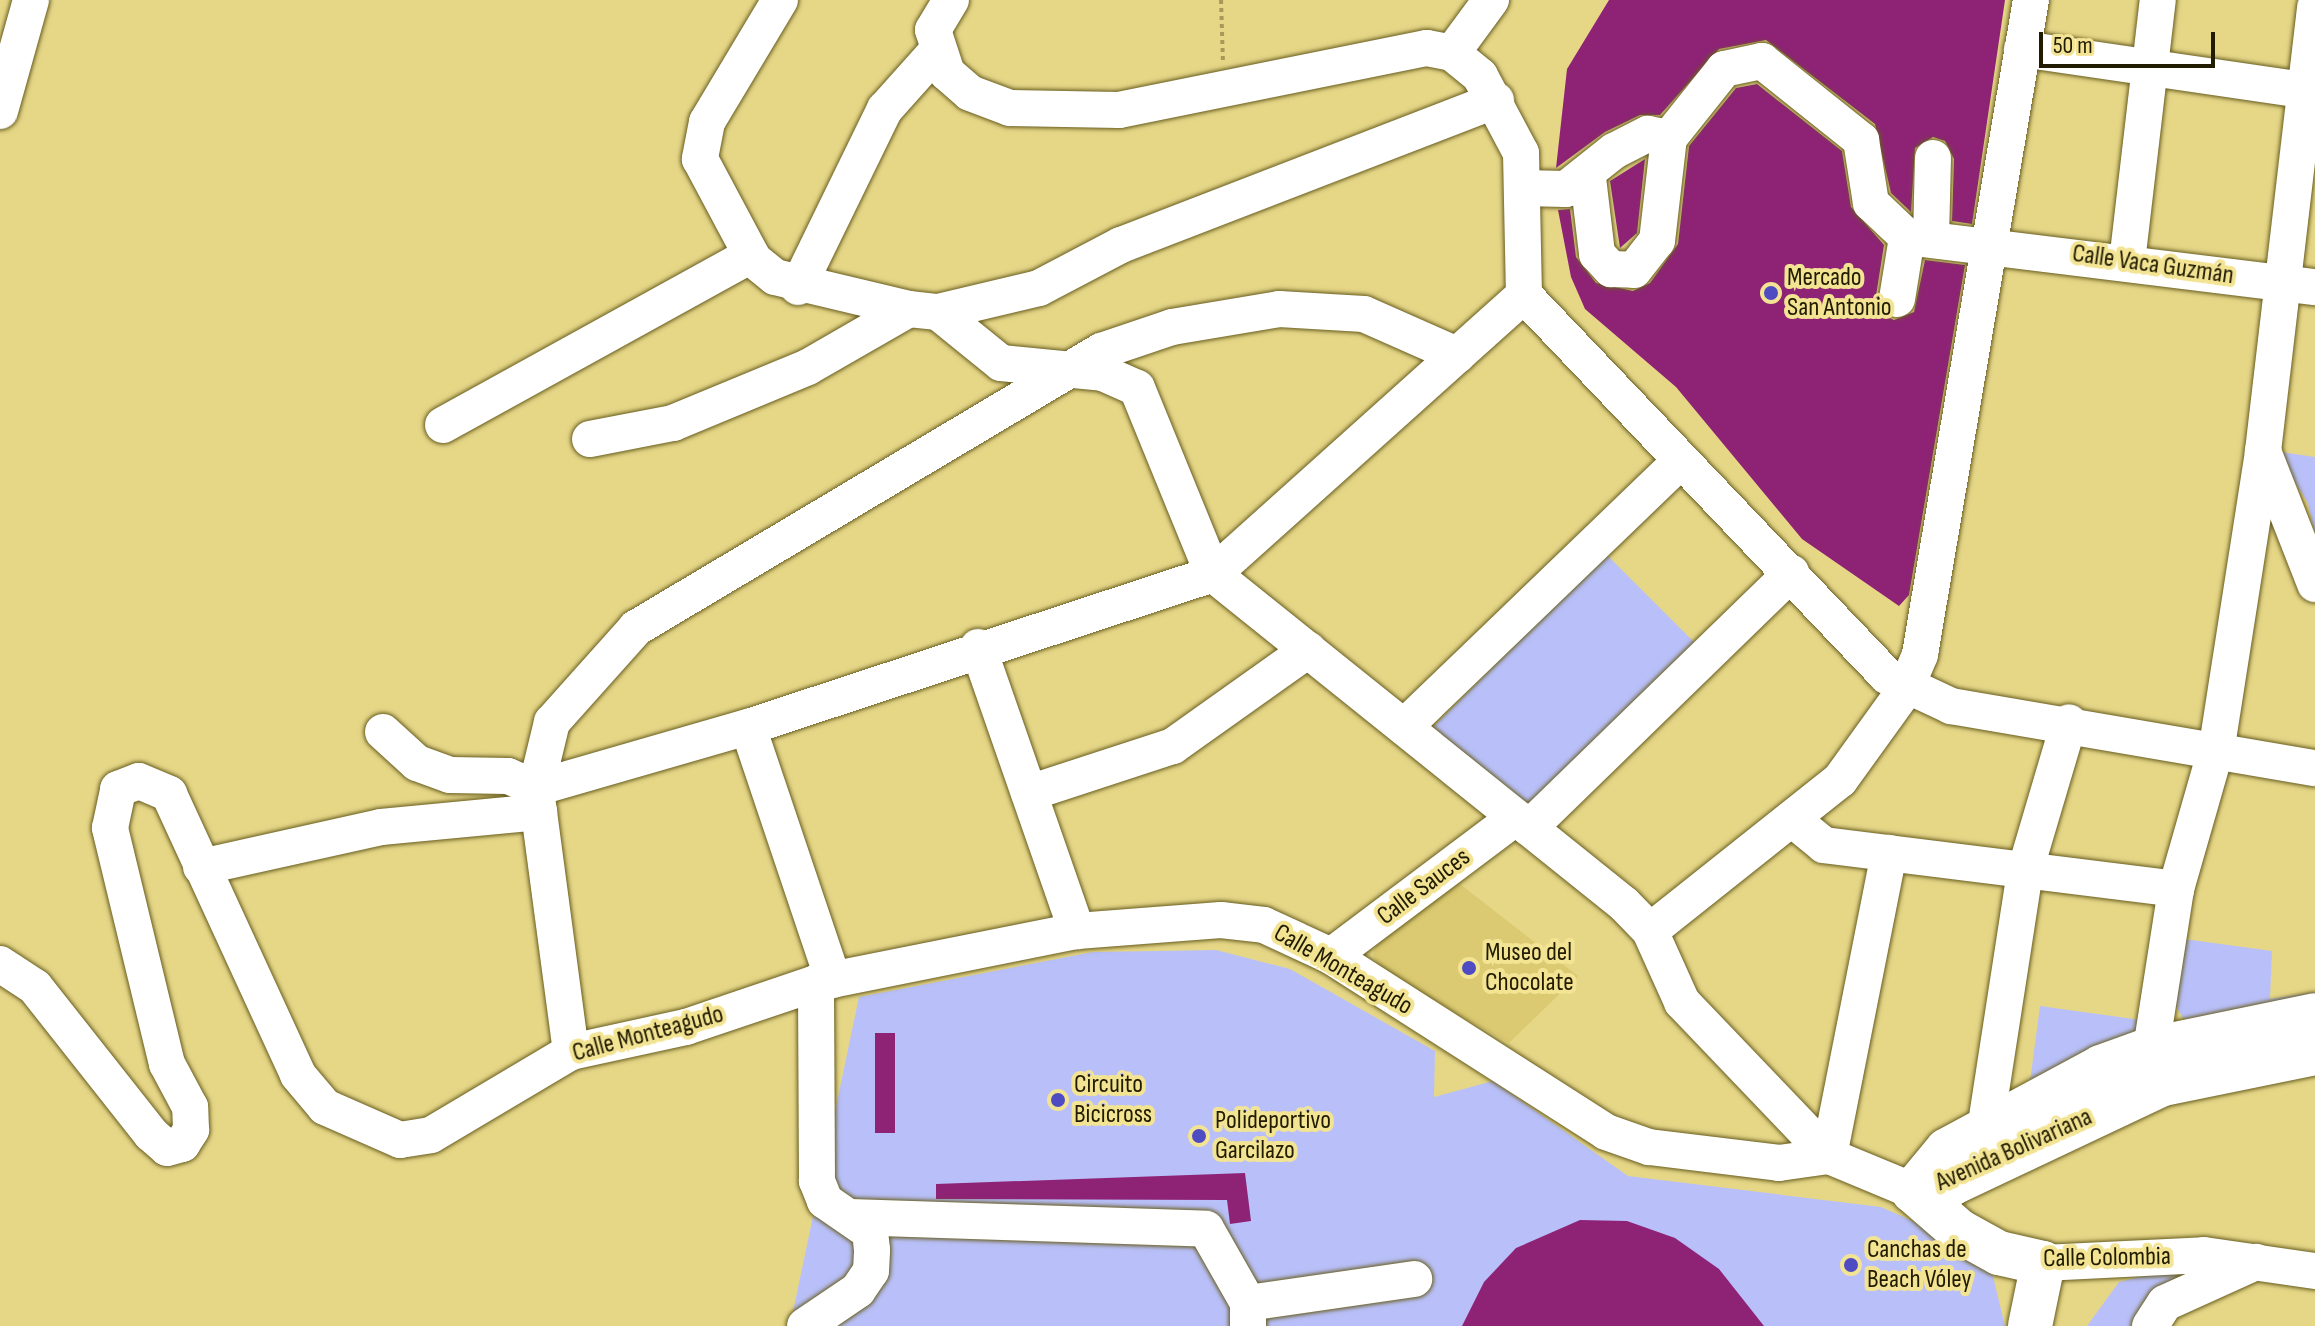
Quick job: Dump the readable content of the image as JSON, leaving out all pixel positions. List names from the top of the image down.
{
  "streets": {
    "main road": ["Avenida Bolivariana", "Calle Colombia"],
    "street": ["Calle Vaca Guzmán", "Calle Sauces", "Calle Monteagudo"]
  },
  "crossings": [
    ["Calle Sauces", "Calle Monteagudo"],
    ["Calle Monteagudo", "Calle Colombia"],
    ["Avenida Bolivariana", "Calle Colombia"]
  ],
  "places": [
    "Mercado San Antonio",
    "Museo del Chocolate",
    "Circuito Bicicross",
    "Polideportivo Garcilazo",
    "Canchas de Beach Vóley"
  ],
  "scale_bar": "50 m"
}
